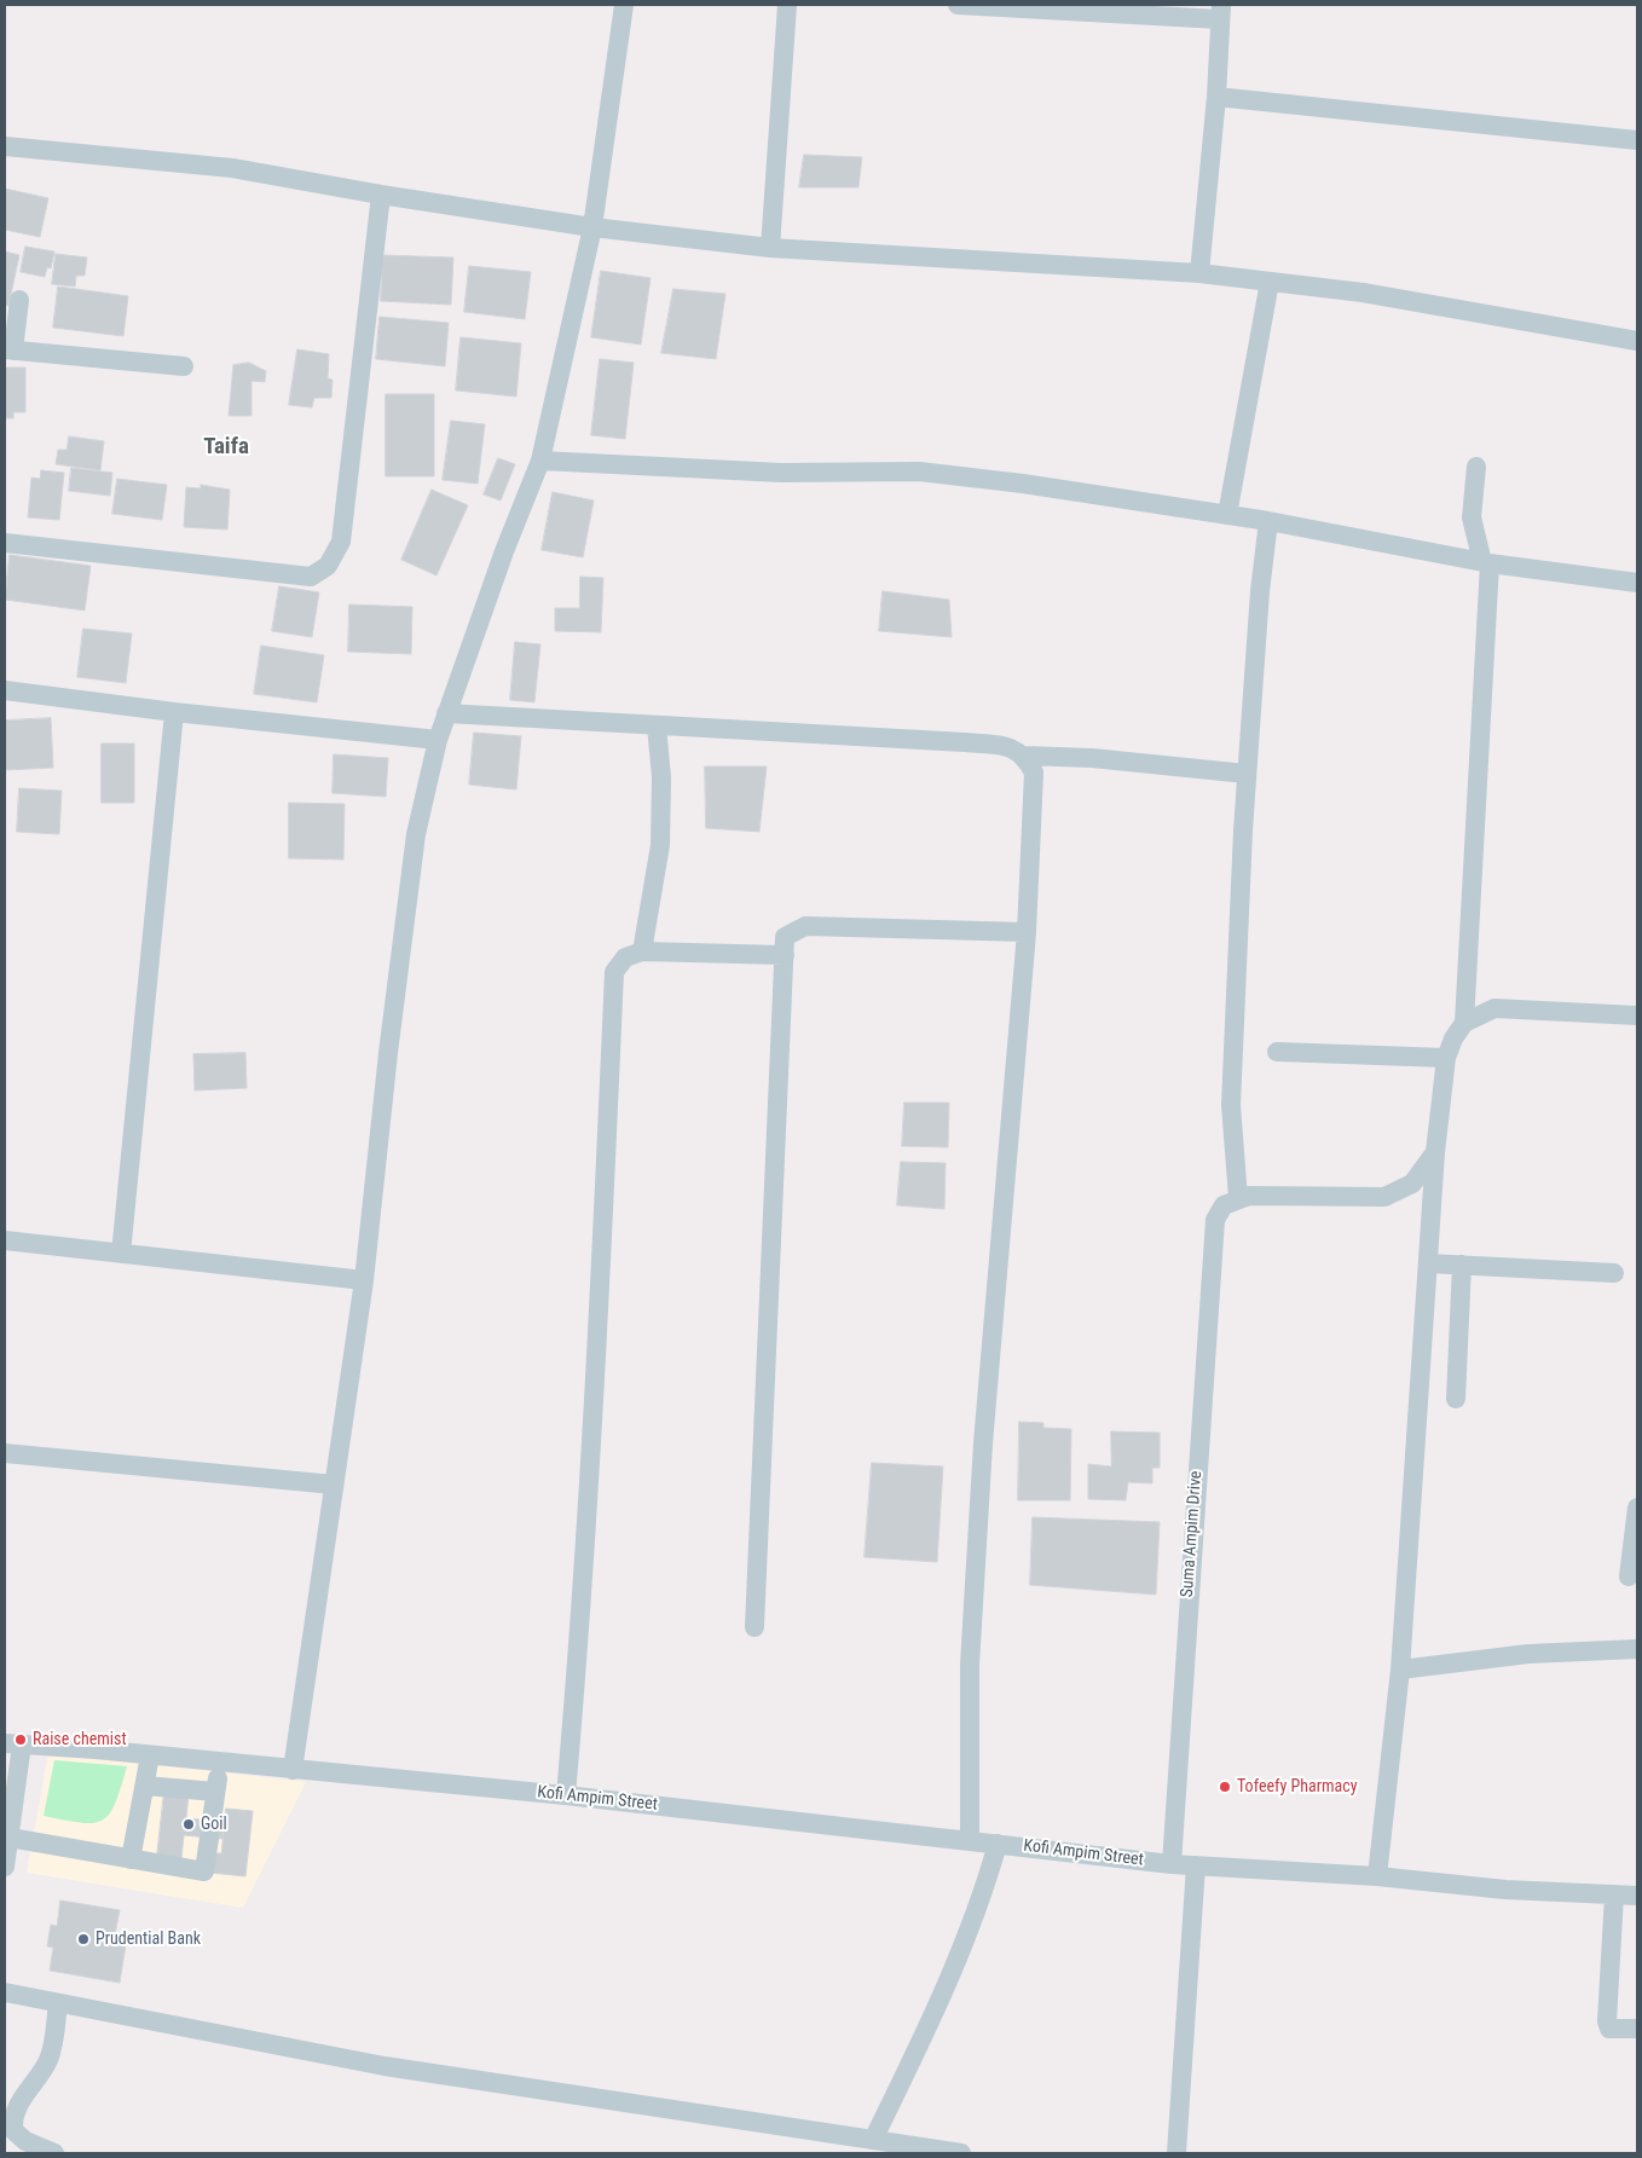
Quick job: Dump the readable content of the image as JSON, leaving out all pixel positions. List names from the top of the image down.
{
  "streets": {
    "street": ["Suma Ampim Drive", "Kofi Ampim Street"]
  },
  "crossings": [
    ["Suma Ampim Drive", "Kofi Ampim Street"]
  ],
  "districts": ["Taifa"],
  "places": [
    "Raise chemist",
    "Tofeefy Pharmacy",
    "Goil",
    "Prudential Bank"
  ]
}
